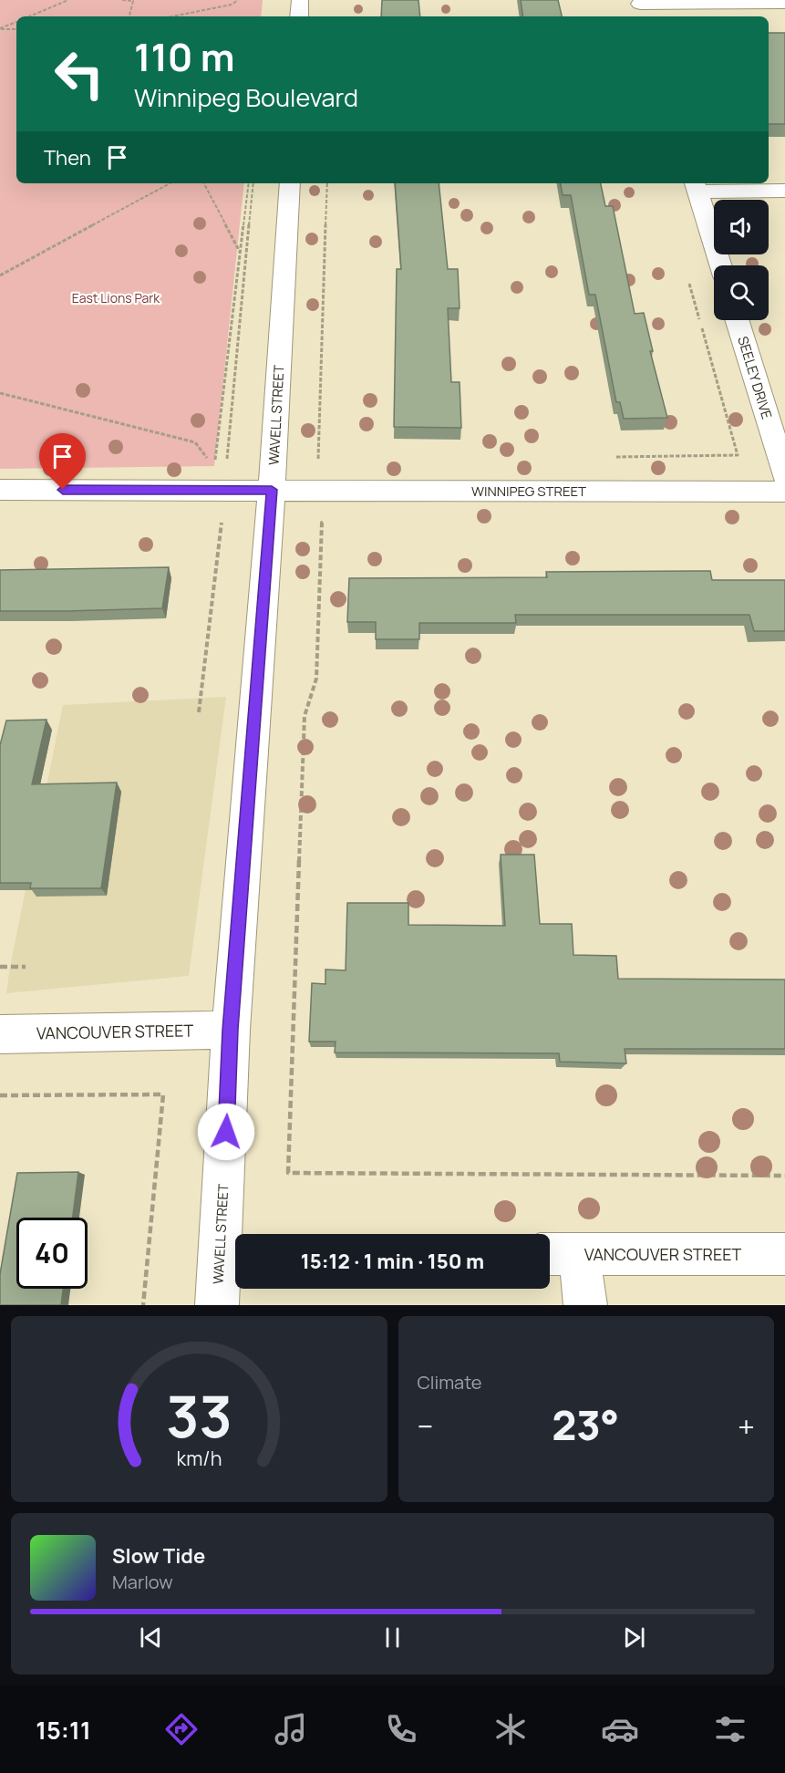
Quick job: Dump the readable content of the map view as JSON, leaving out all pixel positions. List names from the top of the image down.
{
  "streets": {
    "street": [
      "SEELEY DRIVE",
      "WAVELL STREET",
      "WINNIPEG STREET",
      "VANCOUVER STREET"
    ]
  },
  "crossings": [
    ["WAVELL STREET", "WINNIPEG STREET"],
    ["WAVELL STREET", "VANCOUVER STREET"]
  ],
  "parks": ["East Lions Park"],
  "page": {
    "turn": ["110 m", "Winnipeg Boulevard"],
    "then": "Then",
    "limit": "40",
    "trip": "15:12 · 1 min · 150 m",
    "tile": "Climate",
    "heat": ["−", "23°", "+"],
    "song": ["Slow Tide", "Marlow"],
    "tabs": "15:11",
    "gauge": ["33", "km/h"]
  }
}
